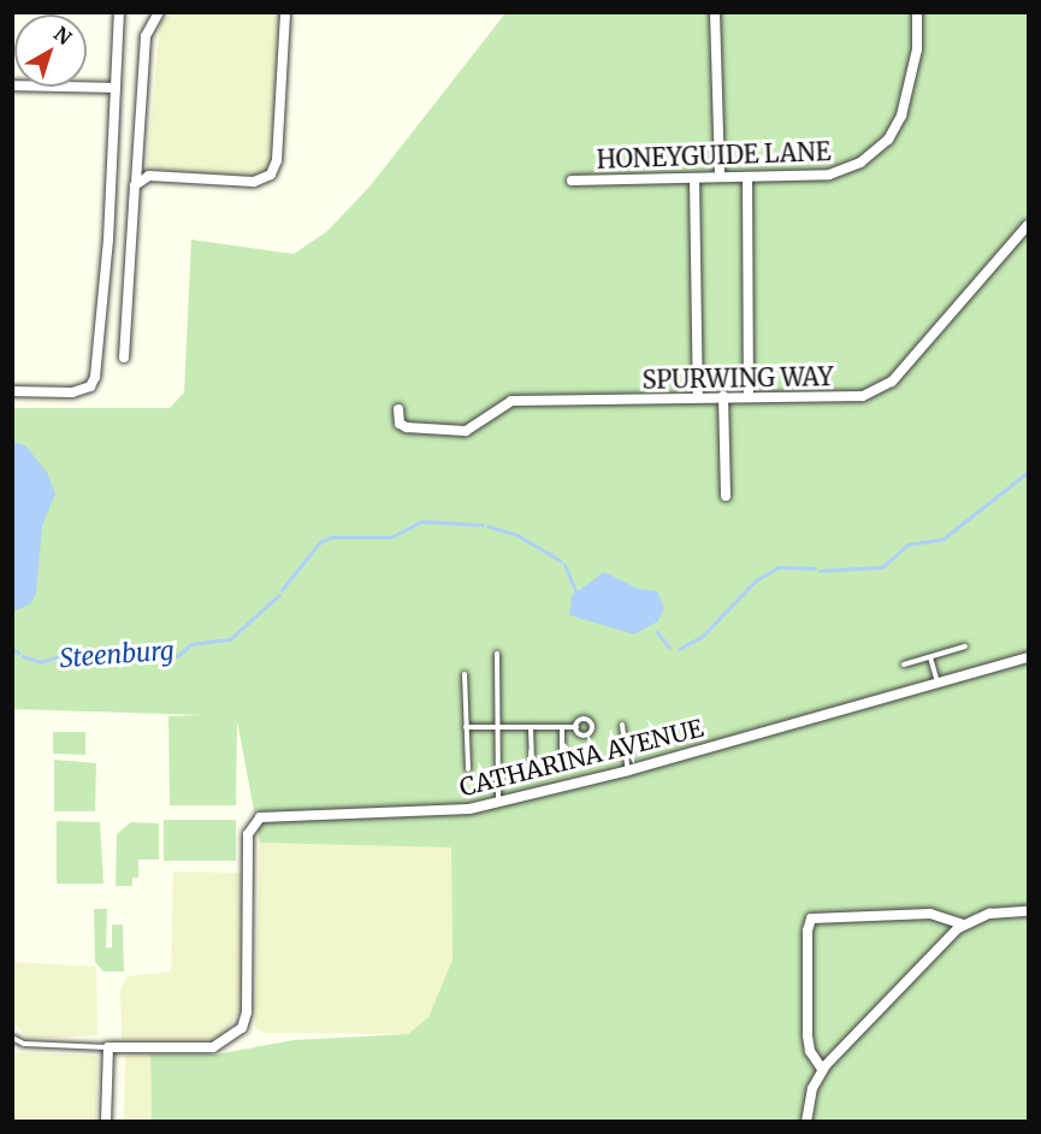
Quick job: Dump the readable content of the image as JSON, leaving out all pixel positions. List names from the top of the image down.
{
  "streets": {
    "street": ["HONEYGUIDE LANE", "SPURWING WAY", "CATHARINA AVENUE"]
  },
  "water": ["Steenburg"],
  "north": "top right"
}
